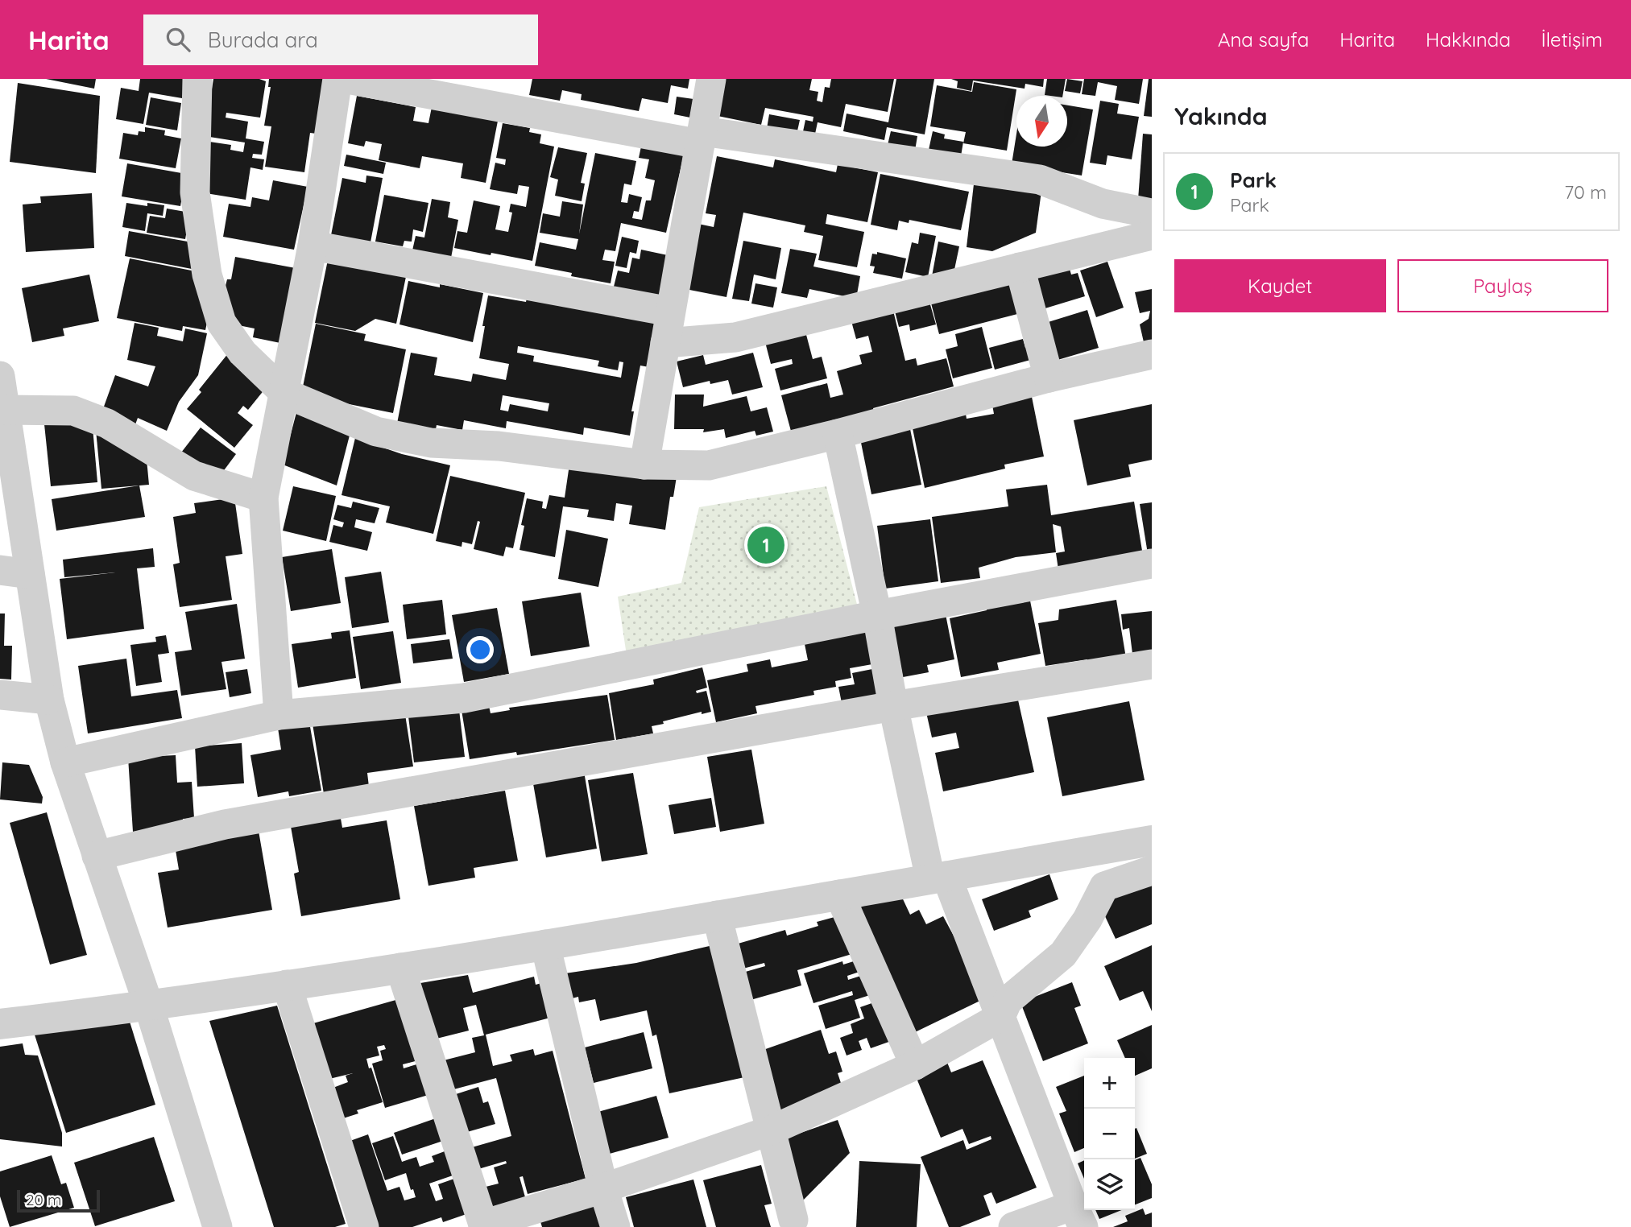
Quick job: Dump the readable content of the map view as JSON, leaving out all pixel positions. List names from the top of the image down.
{
  "scale_bar": "20 m",
  "north": "bottom",
  "page": {
    "header": "Harita",
    "search": "Burada ara",
    "nav": [
      "Ana sayfa",
      "Harita",
      "Hakkında",
      "İletişim"
    ],
    "heading": "Yakında",
    "list": [
      {
        "mark": "1",
        "name": "Park",
        "note": "Park",
        "value": "70 m"
      }
    ],
    "buttons": ["Kaydet", "Paylaş"],
    "pins": "1",
    "map_buttons": ["+", "−"],
    "scale": "20 m"
  }
}
